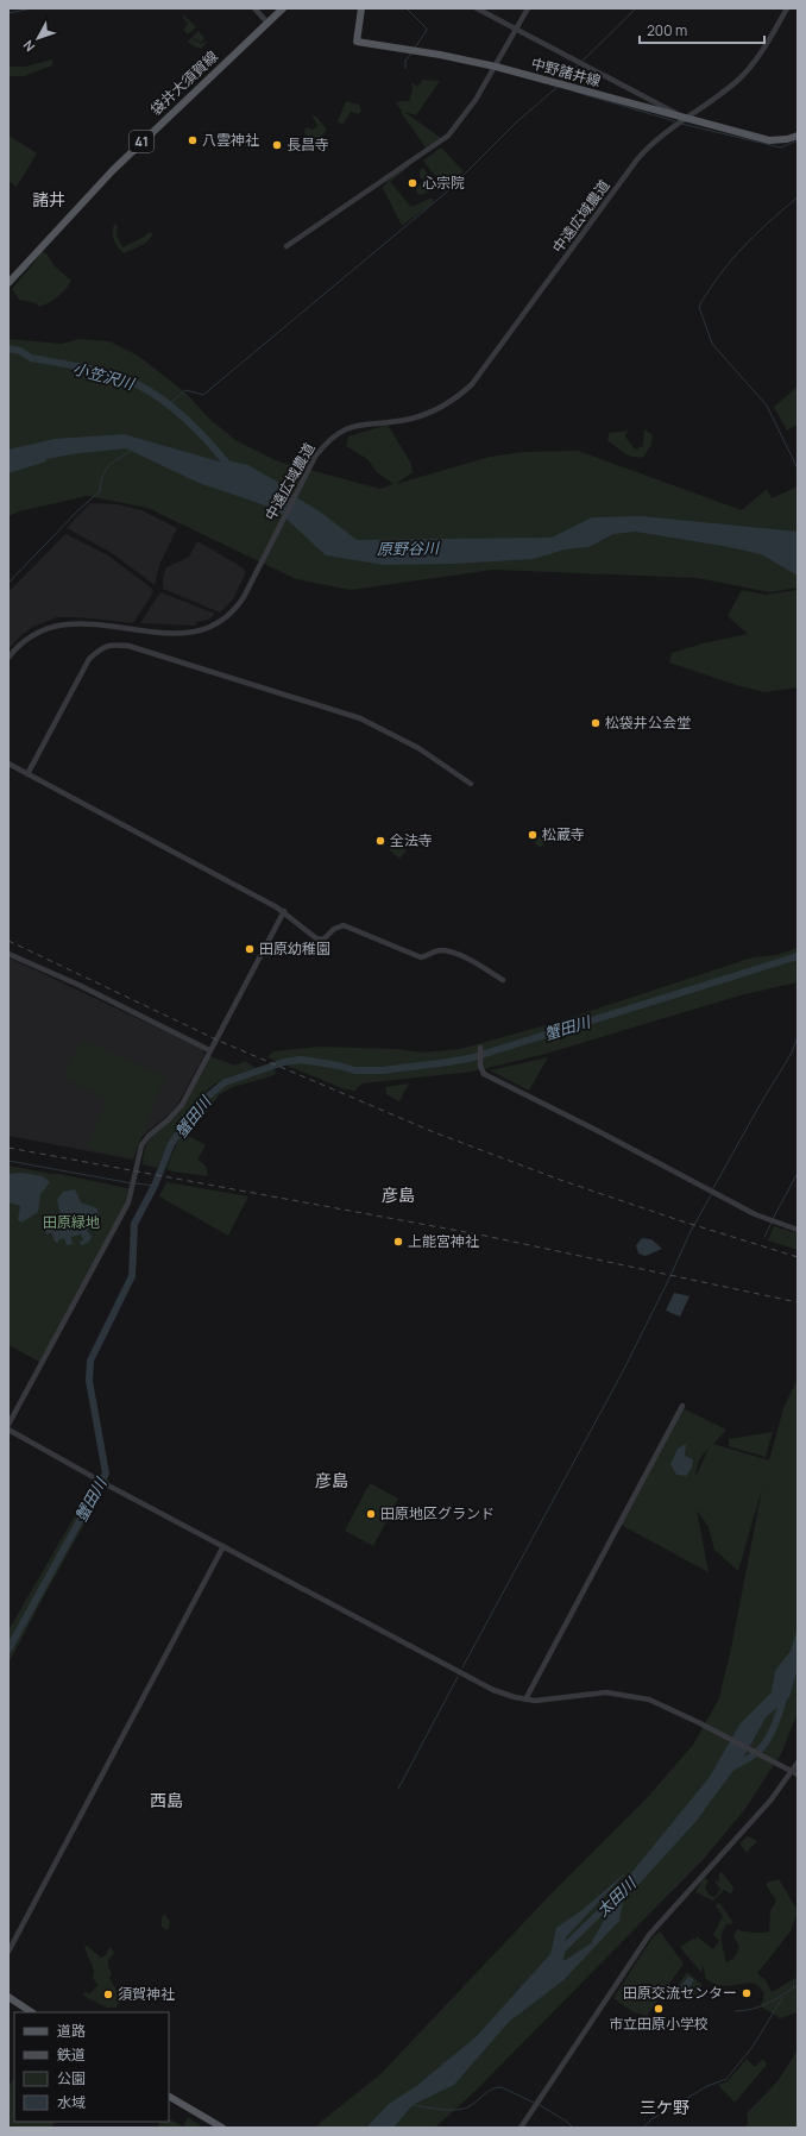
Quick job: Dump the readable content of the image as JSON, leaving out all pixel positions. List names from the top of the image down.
{
  "streets": {
    "main road": ["中野諸井線", "袋井大須賀線", "41"],
    "street": ["中遠広域農道"]
  },
  "crossings": [
    ["中野諸井線", "中遠広域農道"]
  ],
  "districts": [
    "諸井",
    "彦島",
    "彦島",
    "西島",
    "三ケ野"
  ],
  "water": [
    "小笠沢川",
    "原野谷川",
    "蟹田川",
    "太田川"
  ],
  "parks": ["田原緑地"],
  "places": [
    "八雲神社",
    "長昌寺",
    "心宗院",
    "松袋井公会堂",
    "松蔵寺",
    "全法寺",
    "田原幼稚園",
    "上能宮神社",
    "田原地区グランド",
    "田原交流センター",
    "須賀神社",
    "市立田原小学校"
  ],
  "legend": [
    "道路",
    "鉄道",
    "公園",
    "水域"
  ],
  "scale_bar": "200 m",
  "north": "bottom left"
}
